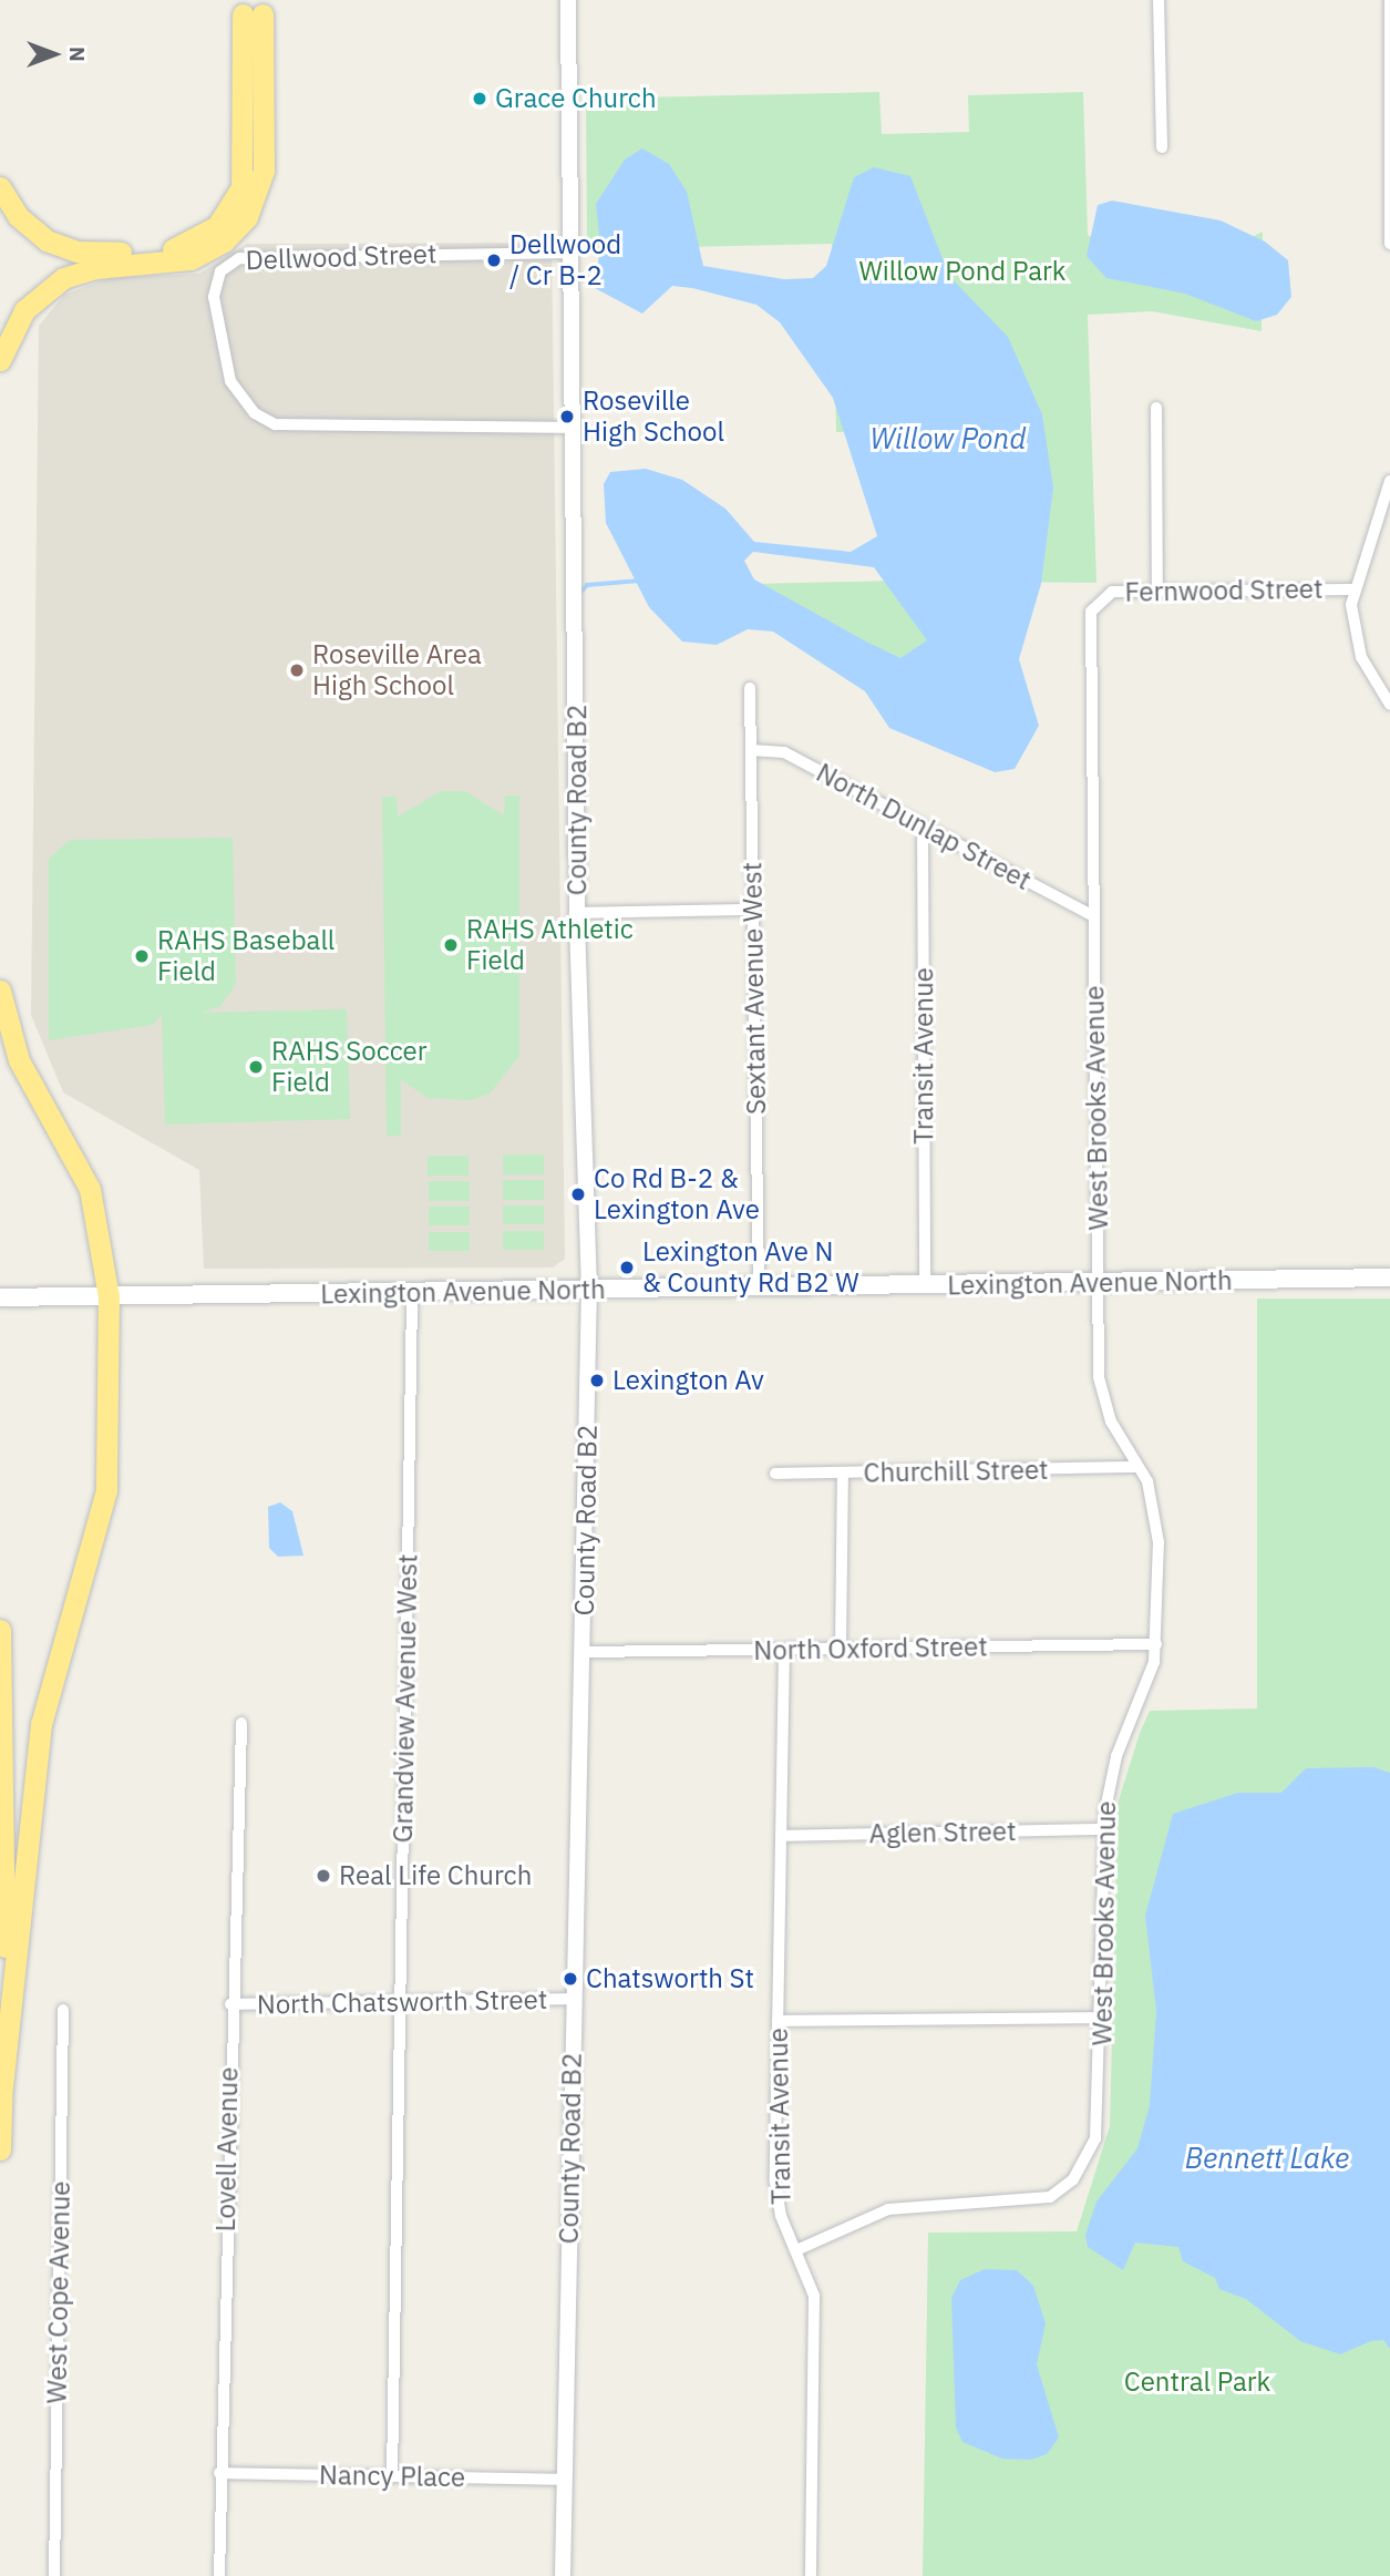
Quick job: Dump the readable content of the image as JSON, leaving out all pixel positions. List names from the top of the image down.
{
  "streets": {
    "main road": ["Lexington Avenue North"],
    "street": [
      "Dellwood Street",
      "Fernwood Street",
      "County Road B2",
      "North Dunlap Street",
      "Sextant Avenue West",
      "Transit Avenue",
      "West Brooks Avenue",
      "Churchill Street",
      "North Oxford Street",
      "Grandview Avenue West",
      "Aglen Street",
      "North Chatsworth Street",
      "Lovell Avenue",
      "West Cope Avenue",
      "Nancy Place"
    ]
  },
  "crossings": [
    ["Dellwood Street", "County Road B2"],
    ["Fernwood Street", "West Brooks Avenue"],
    ["County Road B2", "Lexington Avenue North"],
    ["County Road B2", "North Oxford Street"],
    ["County Road B2", "North Chatsworth Street"],
    ["County Road B2", "Nancy Place"],
    ["North Dunlap Street", "Sextant Avenue West"],
    ["North Dunlap Street", "Transit Avenue"],
    ["North Dunlap Street", "West Brooks Avenue"],
    ["Sextant Avenue West", "Lexington Avenue North"],
    ["Transit Avenue", "West Brooks Avenue"],
    ["Transit Avenue", "Lexington Avenue North"],
    ["Transit Avenue", "North Oxford Street"],
    ["Transit Avenue", "Aglen Street"],
    ["West Brooks Avenue", "Lexington Avenue North"],
    ["West Brooks Avenue", "Churchill Street"],
    ["West Brooks Avenue", "North Oxford Street"],
    ["West Brooks Avenue", "Aglen Street"],
    ["Lexington Avenue North", "Grandview Avenue West"],
    ["Grandview Avenue West", "North Chatsworth Street"],
    ["Grandview Avenue West", "Nancy Place"],
    ["North Chatsworth Street", "Lovell Avenue"],
    ["Lovell Avenue", "Nancy Place"]
  ],
  "water": ["Willow Pond", "Bennett Lake"],
  "parks": ["Willow Pond Park", "Central Park"],
  "places": [
    "Grace Church",
    "Dellwood / Cr B-2",
    "Roseville High School",
    "Roseville Area High School",
    "RAHS Athletic Field",
    "RAHS Baseball Field",
    "RAHS Soccer Field",
    "Co Rd B-2 & Lexington Ave",
    "Lexington Ave N & County Rd B2 W",
    "Lexington Av",
    "Real Life Church",
    "Chatsworth St"
  ],
  "north": "right"
}
